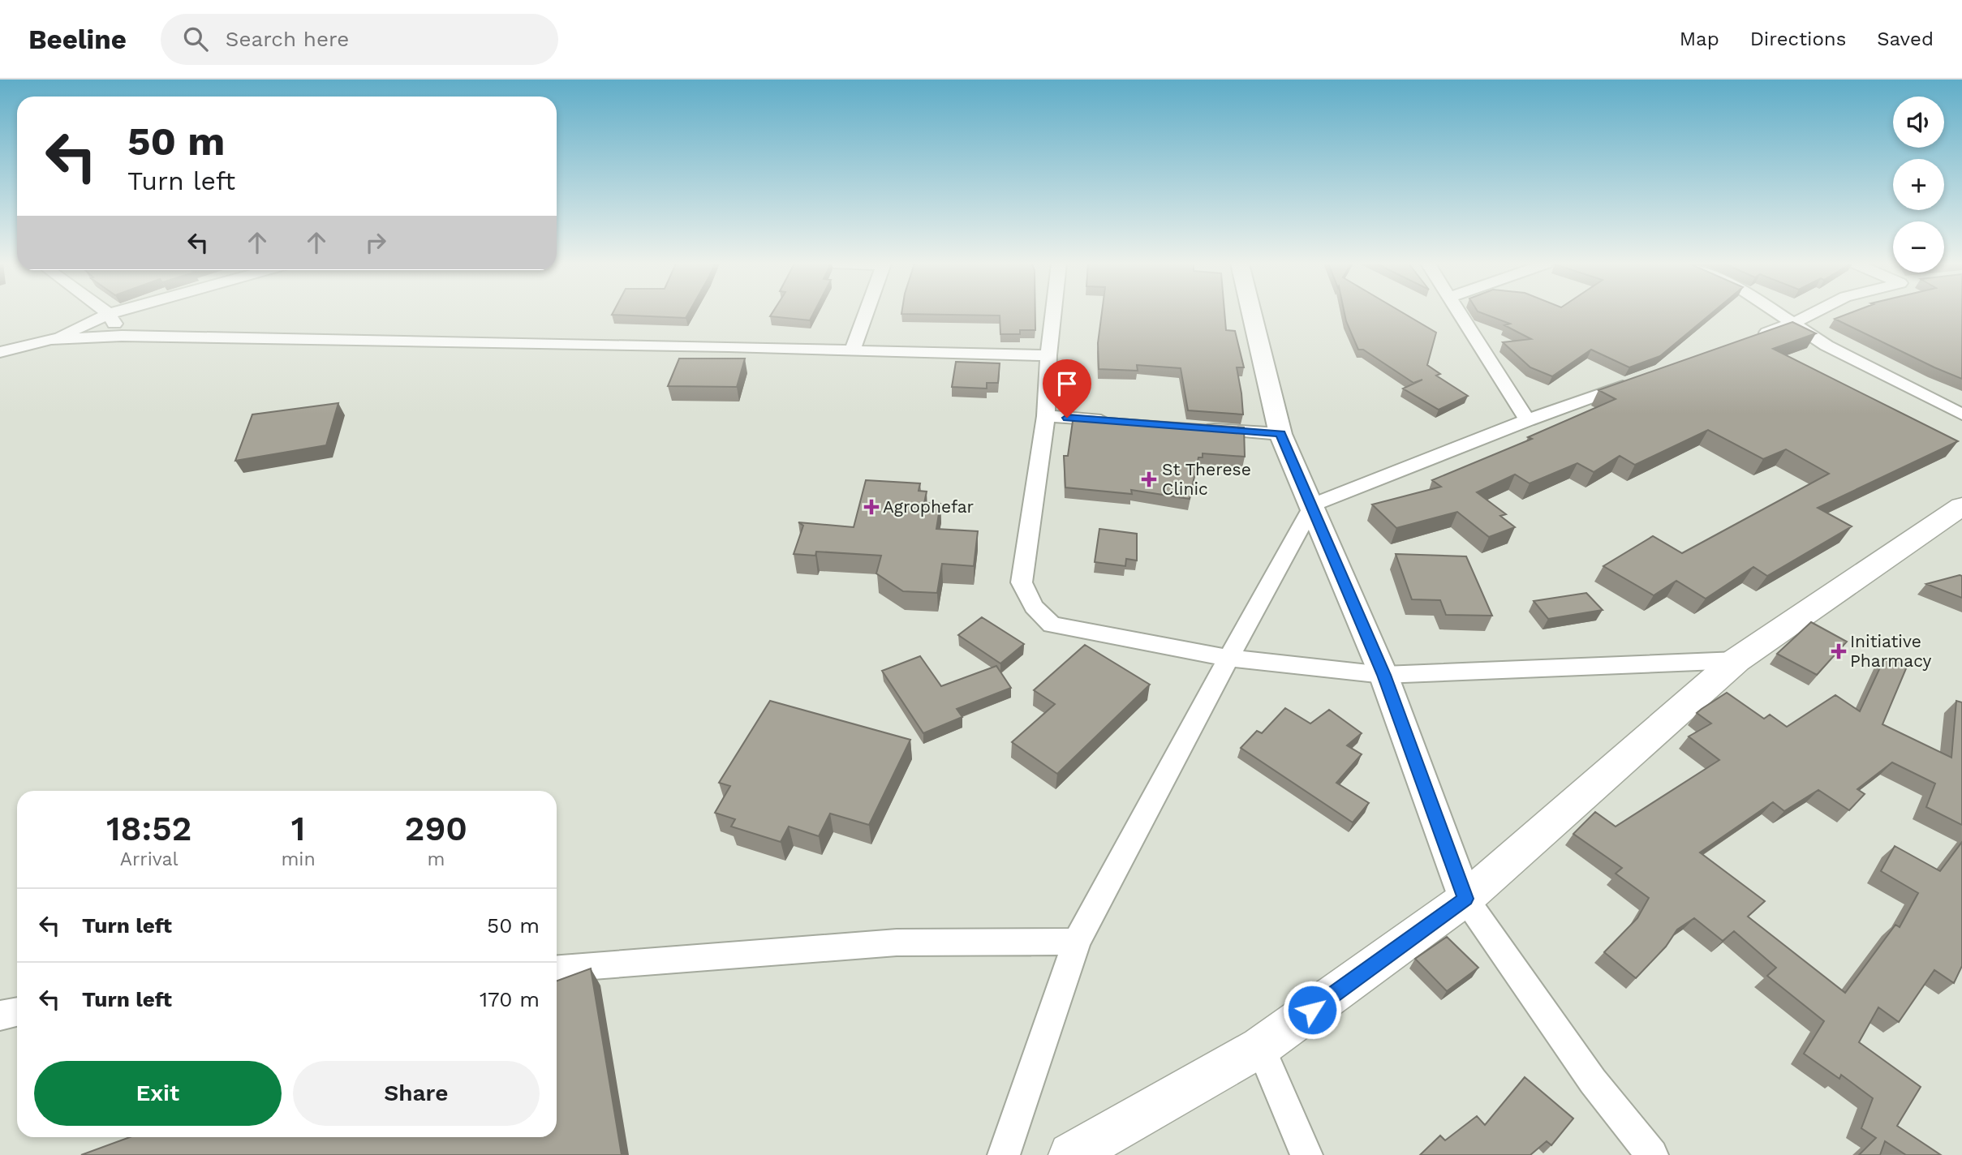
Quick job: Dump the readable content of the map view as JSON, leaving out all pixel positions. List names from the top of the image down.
{
  "places": {
    "health": ["St Therese Clinic", "Agrophefar", "Initiative Pharmacy"]
  },
  "page": {
    "header": "Beeline",
    "search": "Search here",
    "nav": ["Map", "Directions", "Saved"],
    "map_buttons": ["+", "−"],
    "turn": ["50 m", "Turn left"],
    "eta": [
      "18:52",
      "Arrival",
      "1",
      "min",
      "290",
      "m"
    ],
    "list": [
      {
        "name": "Turn left",
        "value": "50 m"
      },
      {
        "name": "Turn left",
        "value": "170 m"
      }
    ],
    "buttons": ["Exit", "Share"]
  }
}
